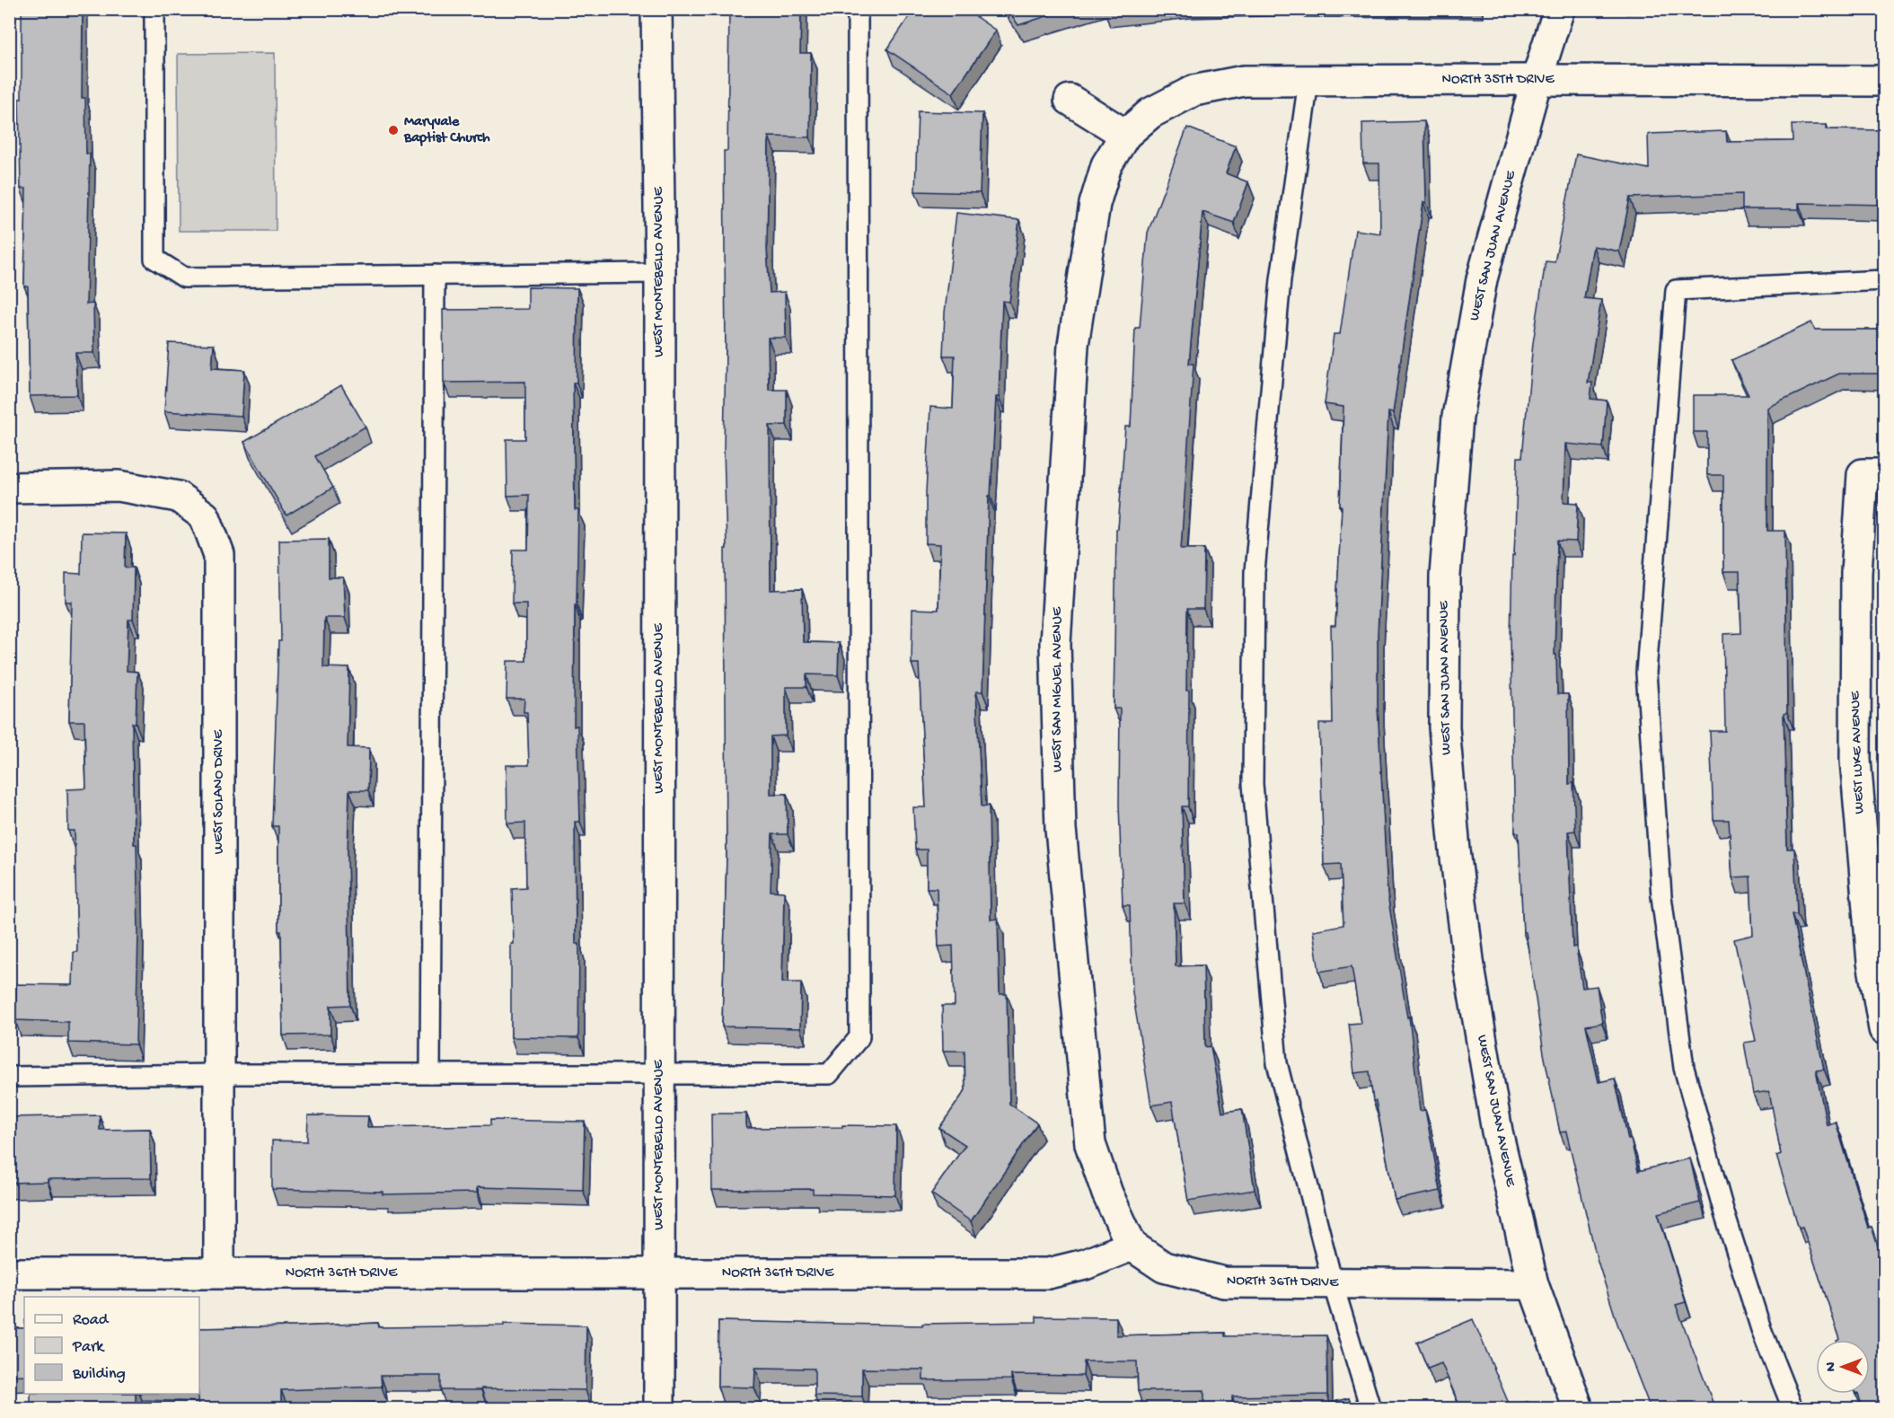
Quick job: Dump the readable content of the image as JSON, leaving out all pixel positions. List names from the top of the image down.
{
  "streets": {
    "street": [
      "NORTH 35TH DRIVE",
      "WEST SAN JUAN AVENUE",
      "WEST MONTEBELLO AVENUE",
      "WEST SAN MIGUEL AVENUE",
      "WEST LUKE AVENUE",
      "WEST SOLANO DRIVE",
      "NORTH 36TH DRIVE"
    ]
  },
  "crossings": [
    ["NORTH 35TH DRIVE", "WEST SAN JUAN AVENUE"],
    ["NORTH 35TH DRIVE", "WEST SAN MIGUEL AVENUE"],
    ["WEST SAN JUAN AVENUE", "NORTH 36TH DRIVE"],
    ["WEST MONTEBELLO AVENUE", "NORTH 36TH DRIVE"],
    ["WEST SAN MIGUEL AVENUE", "NORTH 36TH DRIVE"],
    ["WEST SOLANO DRIVE", "NORTH 36TH DRIVE"]
  ],
  "places": ["Maryvale Baptist Church"],
  "legend": ["Road", "Park", "Building"],
  "north": "left"
}
